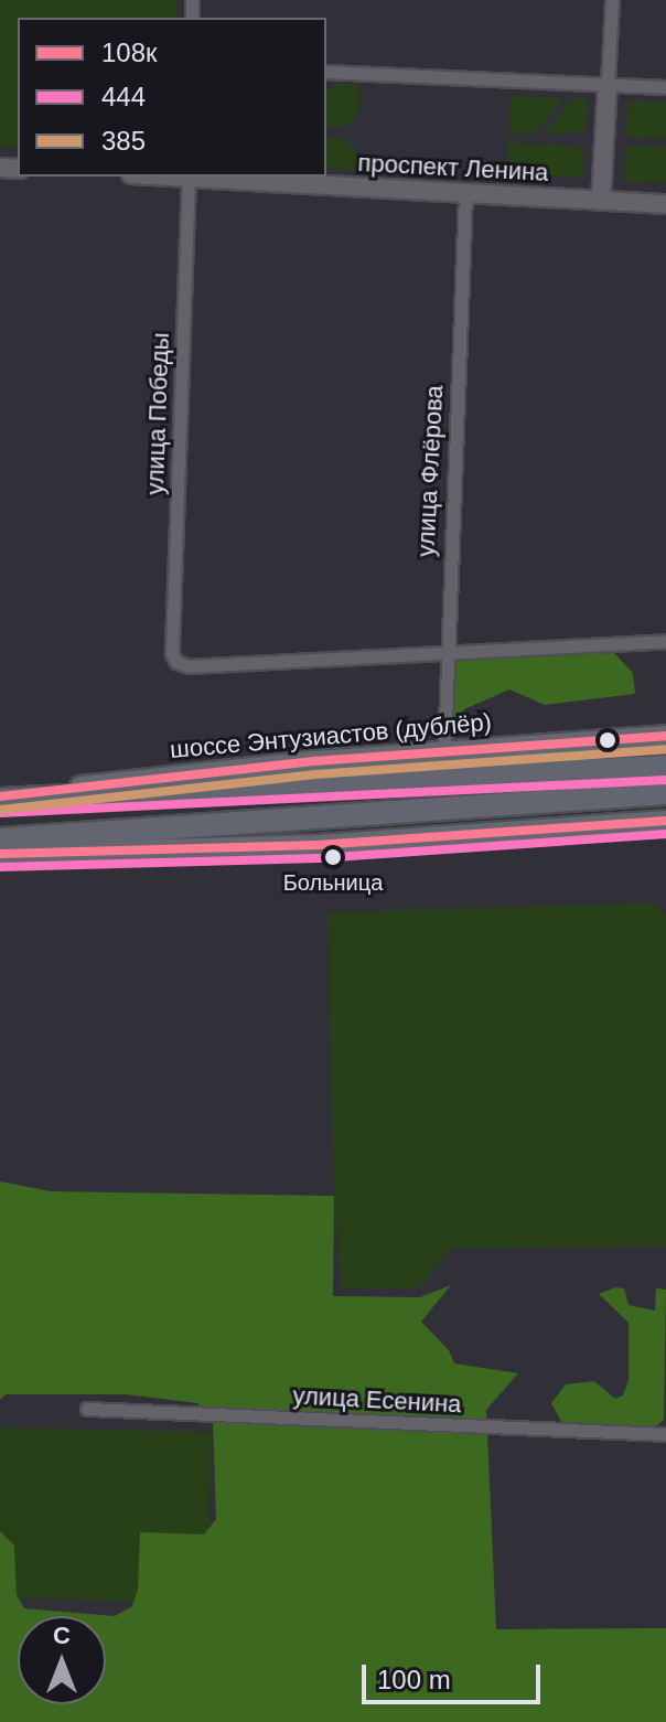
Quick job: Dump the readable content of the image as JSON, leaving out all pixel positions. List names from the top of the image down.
{
  "streets": {
    "main road": ["шоссе Энтузиастов (дублёр)"],
    "street": [
      "проспект Ленина",
      "улица Победы",
      "улица Флёрова",
      "улица Есенина"
    ]
  },
  "crossings": [
    ["проспект Ленина", "улица Флёрова"],
    ["улица Победы", "улица Флёрова"],
    ["улица Флёрова", "шоссе Энтузиастов (дублёр)"]
  ],
  "places": ["Больница"],
  "lines": ["transit line 108к", "transit line 385", "transit line 444"],
  "legend": ["108к", "444", "385"],
  "scale_bar": "100 m",
  "north": "top"
}
